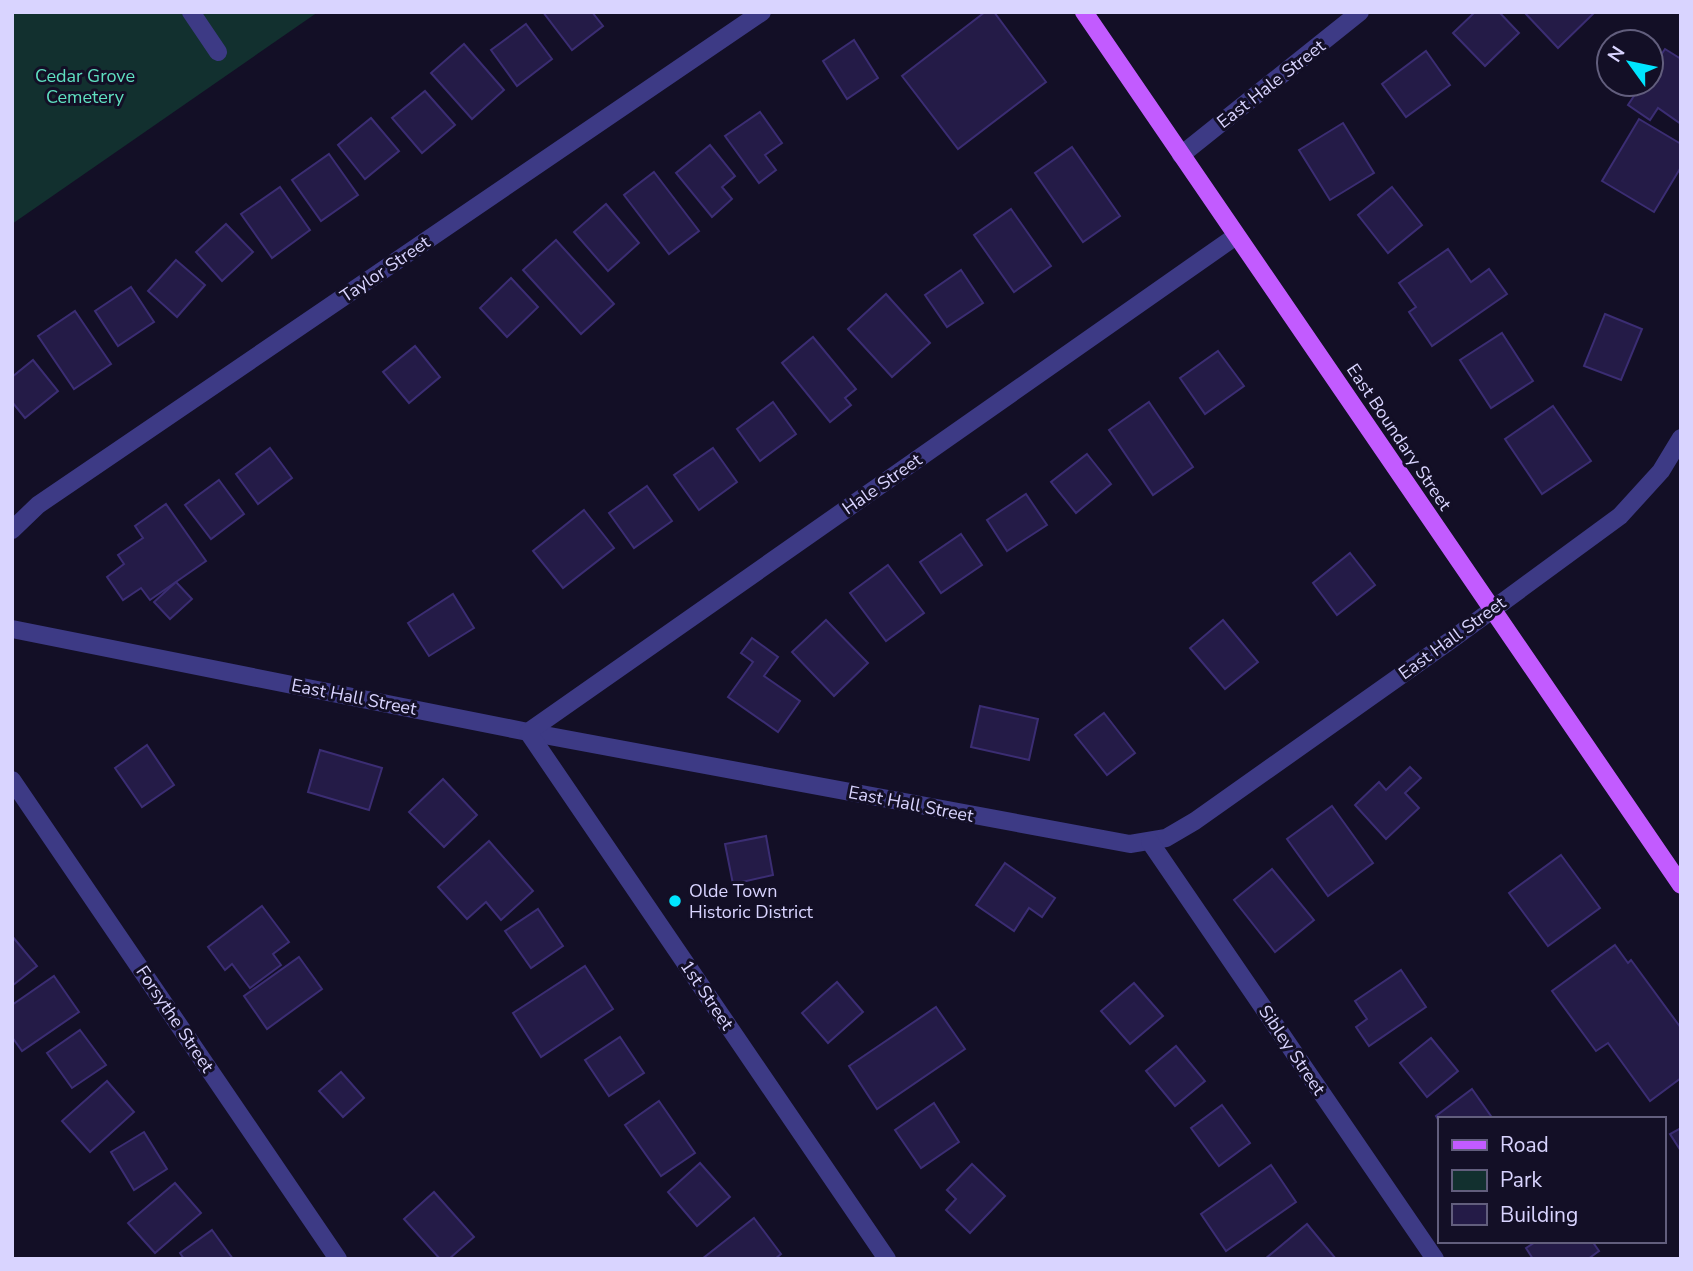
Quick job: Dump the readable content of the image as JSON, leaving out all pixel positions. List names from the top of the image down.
{
  "streets": {
    "main road": ["East Boundary Street"],
    "street": [
      "East Hale Street",
      "Taylor Street",
      "Hale Street",
      "East Hall Street",
      "1st Street",
      "Forsythe Street",
      "Sibley Street"
    ]
  },
  "crossings": [
    ["East Hale Street", "East Boundary Street"],
    ["East Boundary Street", "Hale Street"],
    ["East Boundary Street", "East Hall Street"],
    ["Hale Street", "East Hall Street"],
    ["Hale Street", "1st Street"],
    ["East Hall Street", "1st Street"],
    ["East Hall Street", "Sibley Street"]
  ],
  "parks": ["Cedar Grove Cemetery"],
  "places": ["Olde Town Historic District"],
  "legend": ["Road", "Park", "Building"],
  "north": "top left"
}
